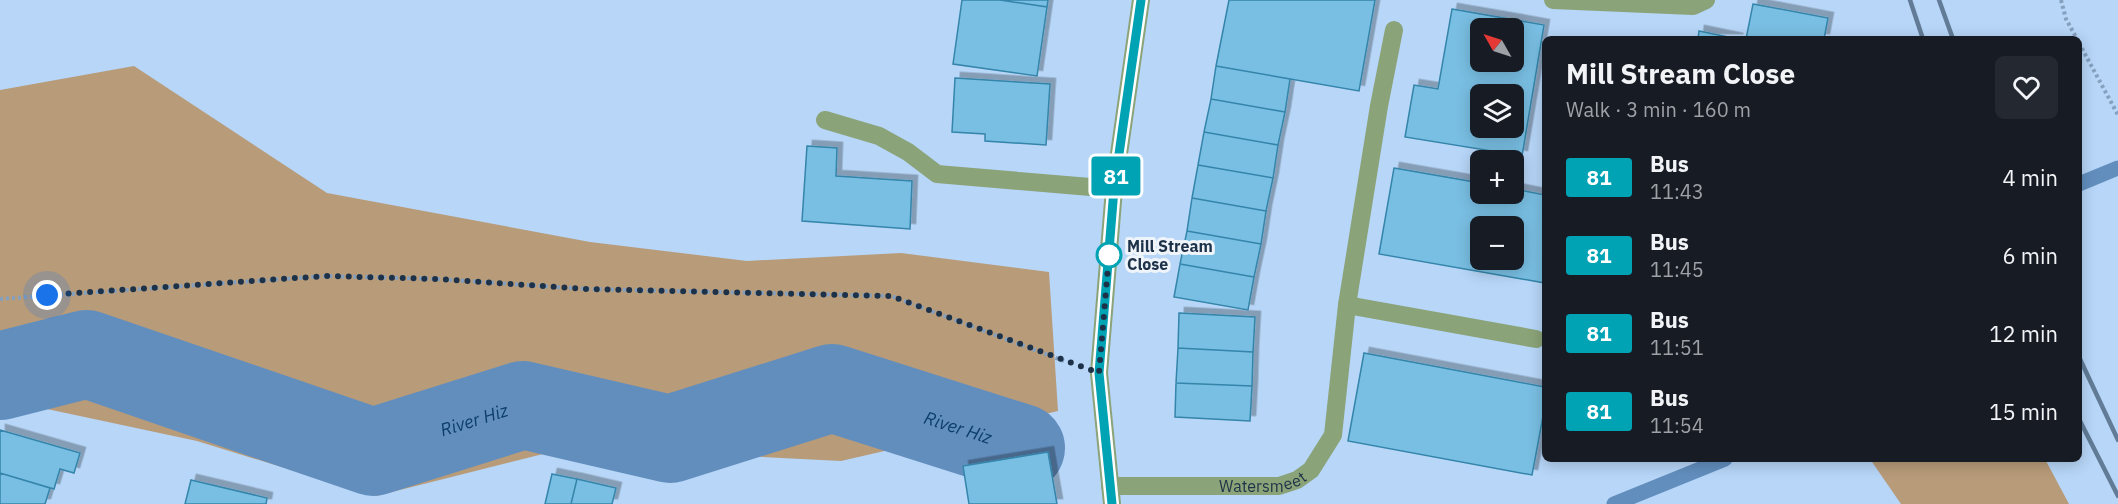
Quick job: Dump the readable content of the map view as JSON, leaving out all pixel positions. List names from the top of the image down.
{
  "streets": {
    "street": ["Watersmeet"]
  },
  "water": ["River Hiz"],
  "places": ["Mill Stream Close"],
  "lines": ["bus line 81"],
  "north": "top left",
  "page": {
    "on_map": "81",
    "map_buttons": ["+", "−"],
    "heading": ["Mill Stream Close", "Walk · 3 min · 160 m"],
    "list": [
      {
        "mark": "81",
        "name": "Bus",
        "note": "11:43",
        "value": "4 min"
      },
      {
        "mark": "81",
        "name": "Bus",
        "note": "11:45",
        "value": "6 min"
      },
      {
        "mark": "81",
        "name": "Bus",
        "note": "11:51",
        "value": "12 min"
      },
      {
        "mark": "81",
        "name": "Bus",
        "note": "11:54",
        "value": "15 min"
      }
    ]
  }
}
